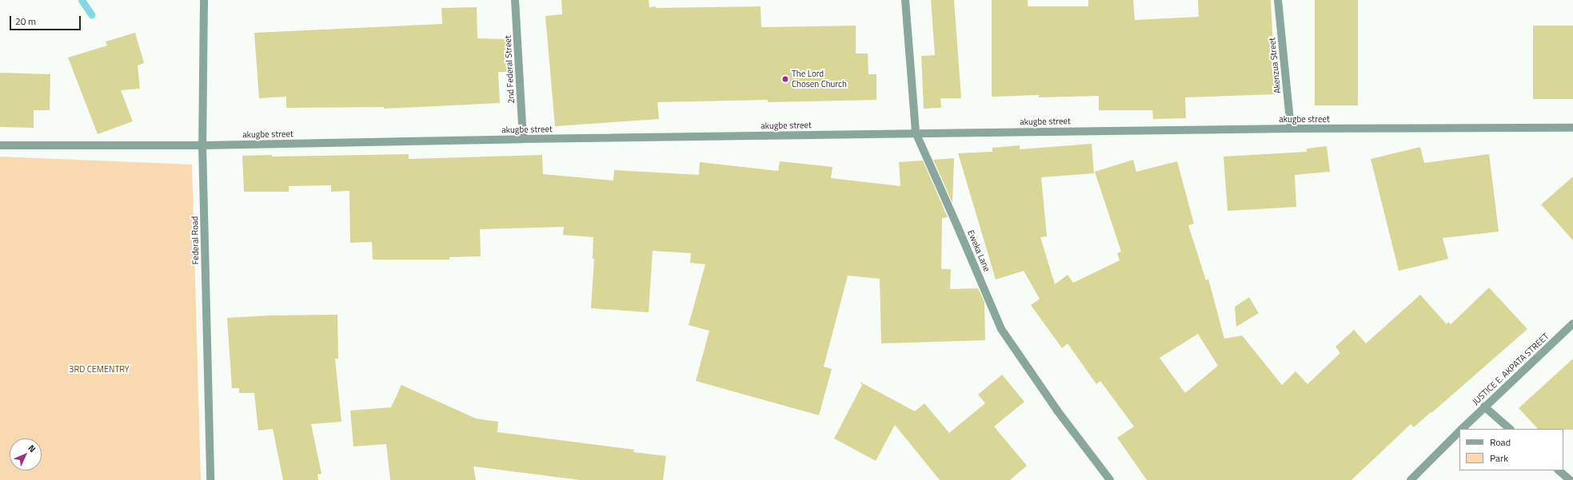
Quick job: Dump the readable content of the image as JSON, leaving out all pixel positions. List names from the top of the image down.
{
  "streets": {
    "street": [
      "Akenzua Street",
      "2nd Federal Street",
      "akugbe street",
      "Federal Road",
      "Eweka Lane",
      "JUSTICE E. AKPATA STREET"
    ]
  },
  "crossings": [
    ["Akenzua Street", "akugbe street"],
    ["2nd Federal Street", "akugbe street"],
    ["akugbe street", "Federal Road"],
    ["akugbe street", "Eweka Lane"]
  ],
  "parks": ["3RD CEMENTRY"],
  "places": ["The Lord Chosen Church"],
  "legend": ["Road", "Park"],
  "scale_bar": "20 m",
  "north": "top right"
}
